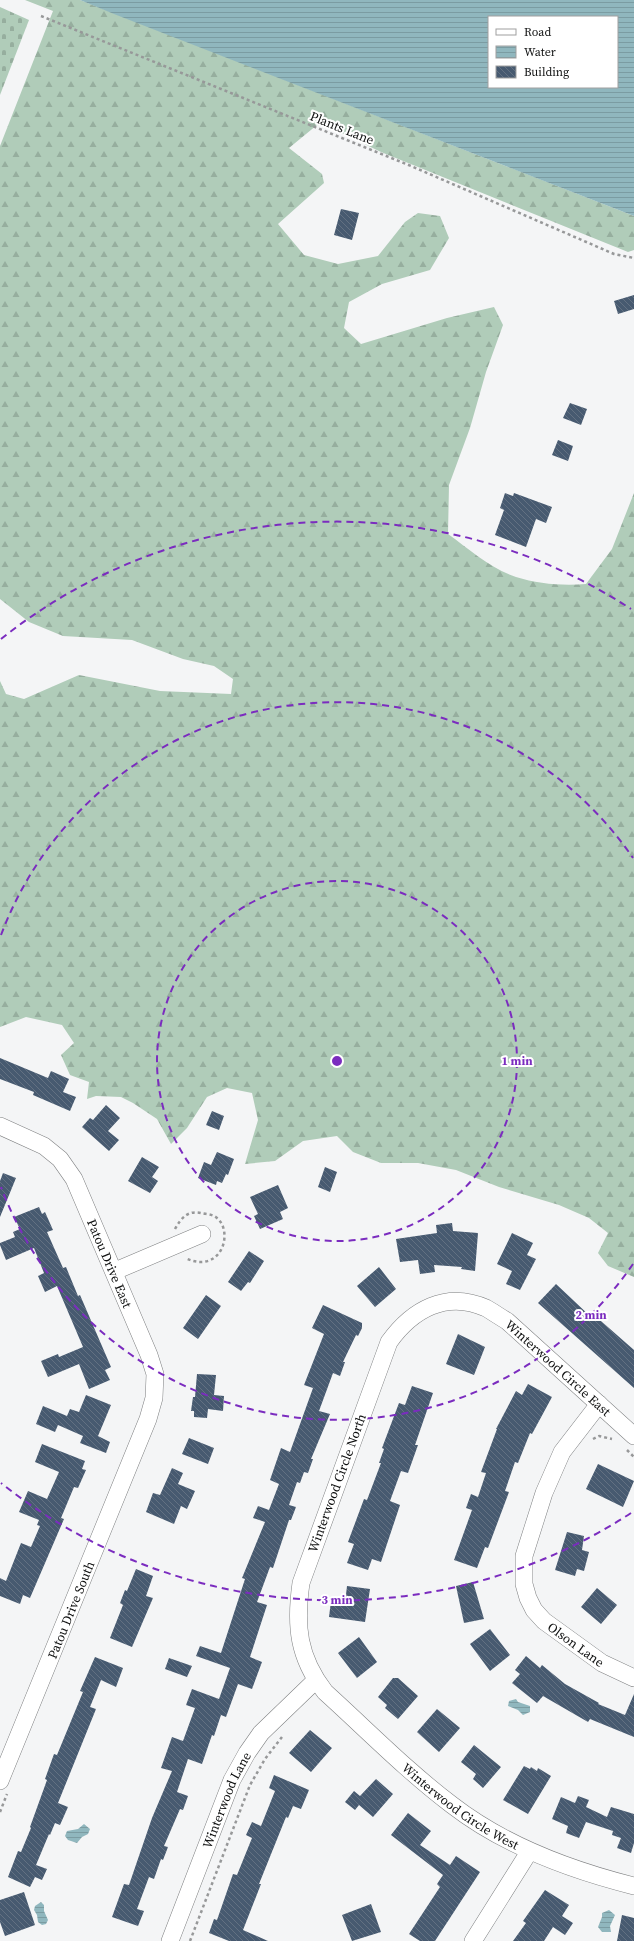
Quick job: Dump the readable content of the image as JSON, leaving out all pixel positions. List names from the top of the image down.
{
  "streets": {
    "street": [
      "Patou Drive East",
      "Winterwood Circle East",
      "Winterwood Circle North",
      "Patou Drive South",
      "Olson Lane",
      "Winterwood Lane",
      "Winterwood Circle West"
    ],
    "path": ["Plants Lane"]
  },
  "crossings": [
    ["Patou Drive East", "Patou Drive South"],
    ["Winterwood Circle East", "Winterwood Circle North"],
    ["Winterwood Circle East", "Olson Lane"],
    ["Winterwood Circle North", "Winterwood Lane"],
    ["Winterwood Circle North", "Winterwood Circle West"],
    ["Winterwood Lane", "Winterwood Circle West"]
  ],
  "legend": ["Road", "Water", "Building"],
  "rings": ["1 min", "2 min", "3 min"]
}
